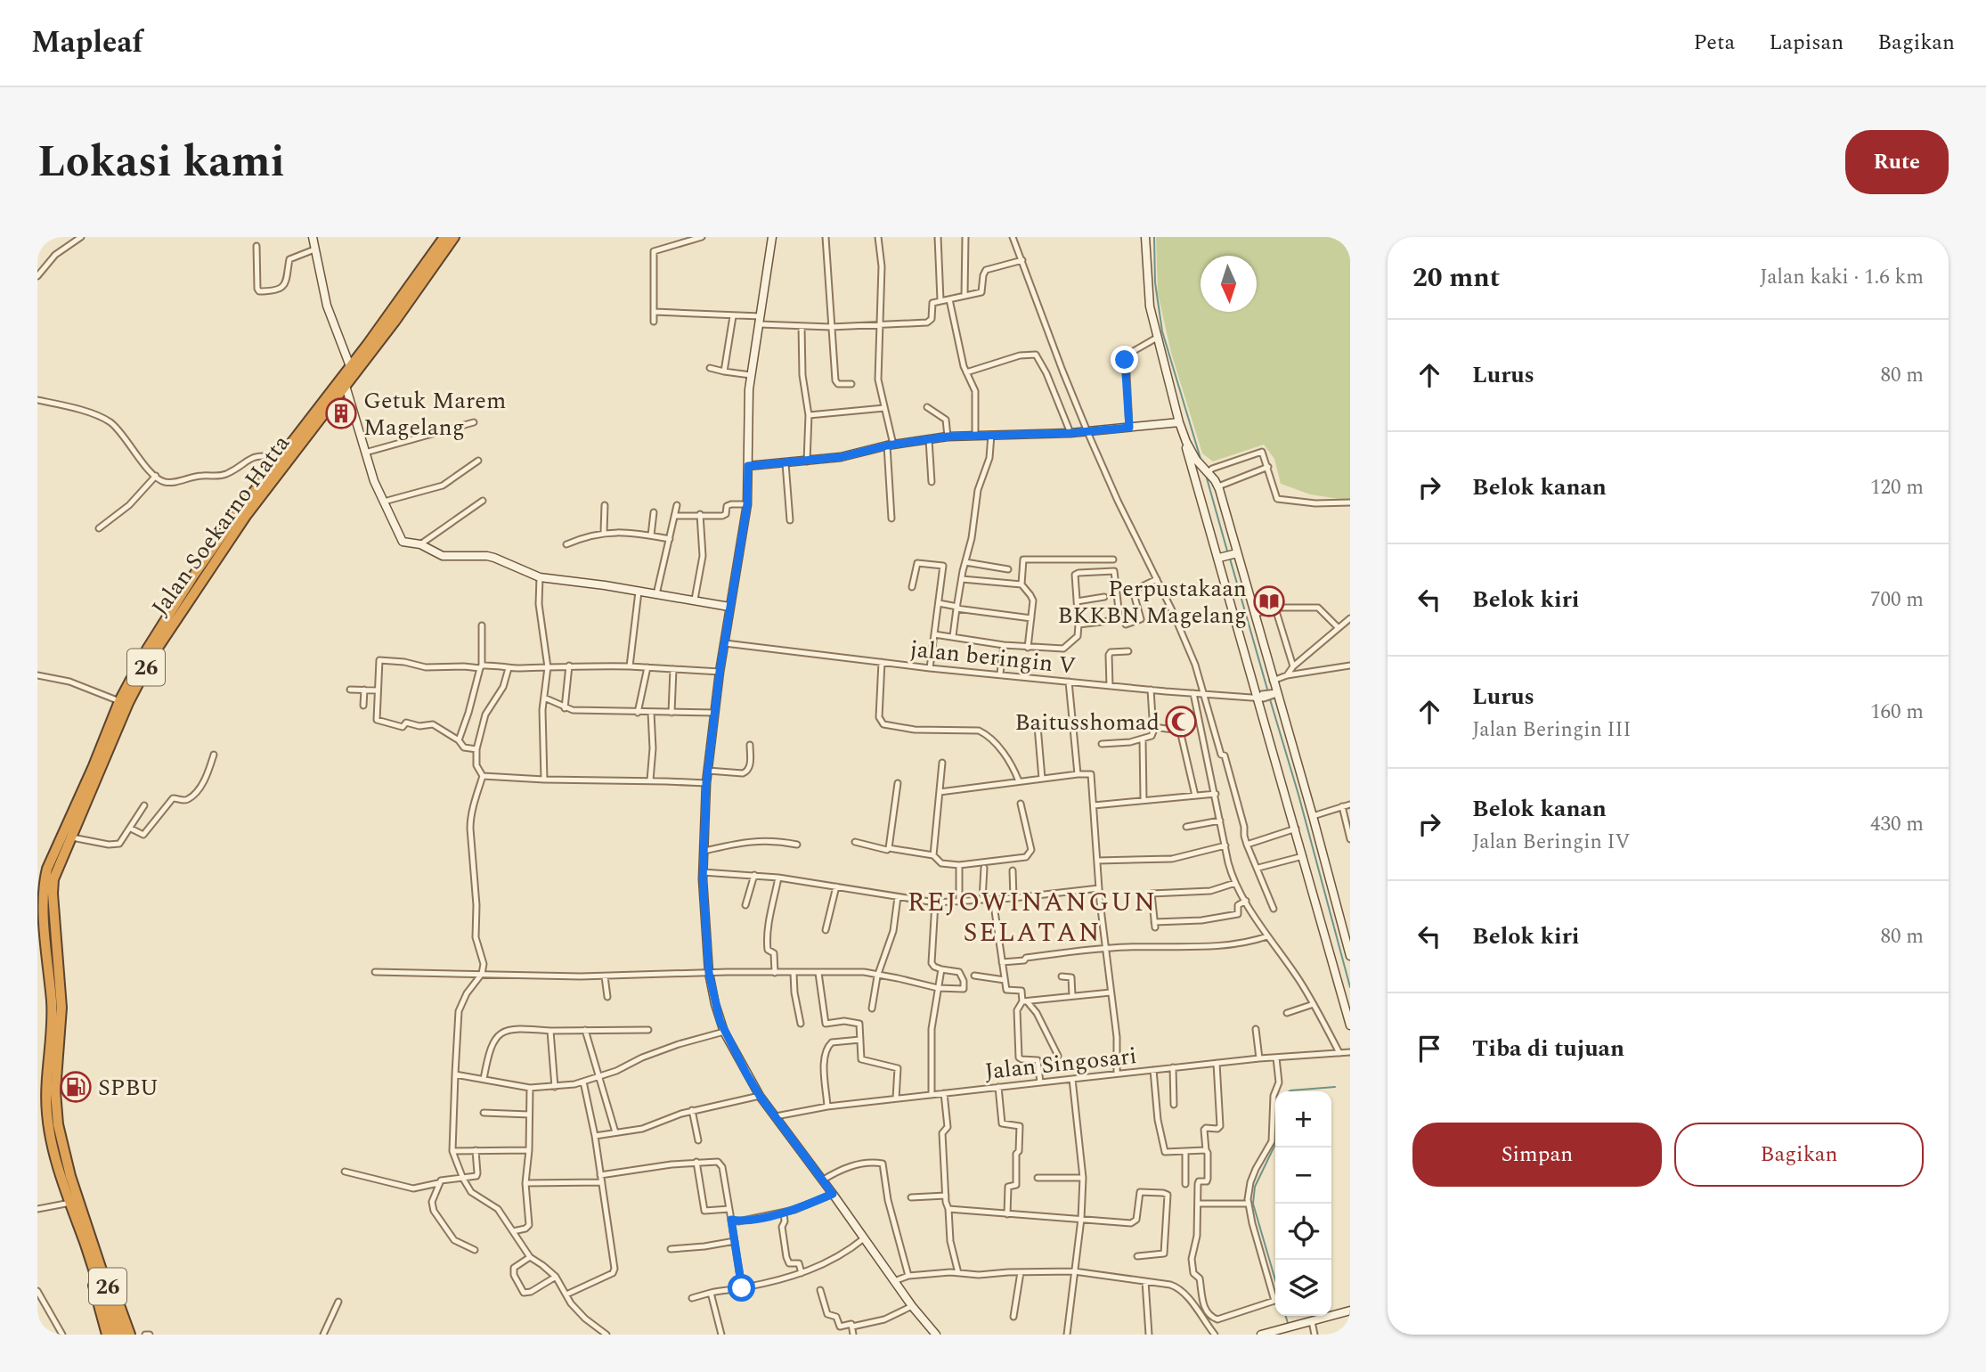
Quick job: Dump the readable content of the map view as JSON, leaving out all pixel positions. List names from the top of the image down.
{
  "streets": {
    "highway": ["Jalan Soekarno Hatta", "26"],
    "street": ["jalan beringin V", "Jalan Singosari"]
  },
  "districts": ["REJOWINANGUN SELATAN"],
  "places": {
    "building": ["Getuk Marem Magelang"],
    "library": ["Perpustakaan BKKBN Magelang"],
    "mosque": ["Baitusshomad"],
    "fuel station": ["SPBU"]
  },
  "north": "bottom",
  "page": {
    "header": "Mapleaf",
    "nav": ["Peta", "Lapisan", "Bagikan"],
    "title": "Lokasi kami",
    "buttons": [
      "Rute",
      ["Simpan", "Bagikan"]
    ],
    "heading": ["20 mnt", "Jalan kaki · 1.6 km"],
    "list": [
      ["Lurus", "80 m"],
      ["Belok kanan", "120 m"],
      ["Belok kiri", "700 m"],
      ["Lurus", "Jalan Beringin III", "160 m"],
      ["Belok kanan", "Jalan Beringin IV", "430 m"],
      ["Belok kiri", "80 m"],
      "Tiba di tujuan"
    ],
    "map_buttons": ["+", "−"]
  }
}
